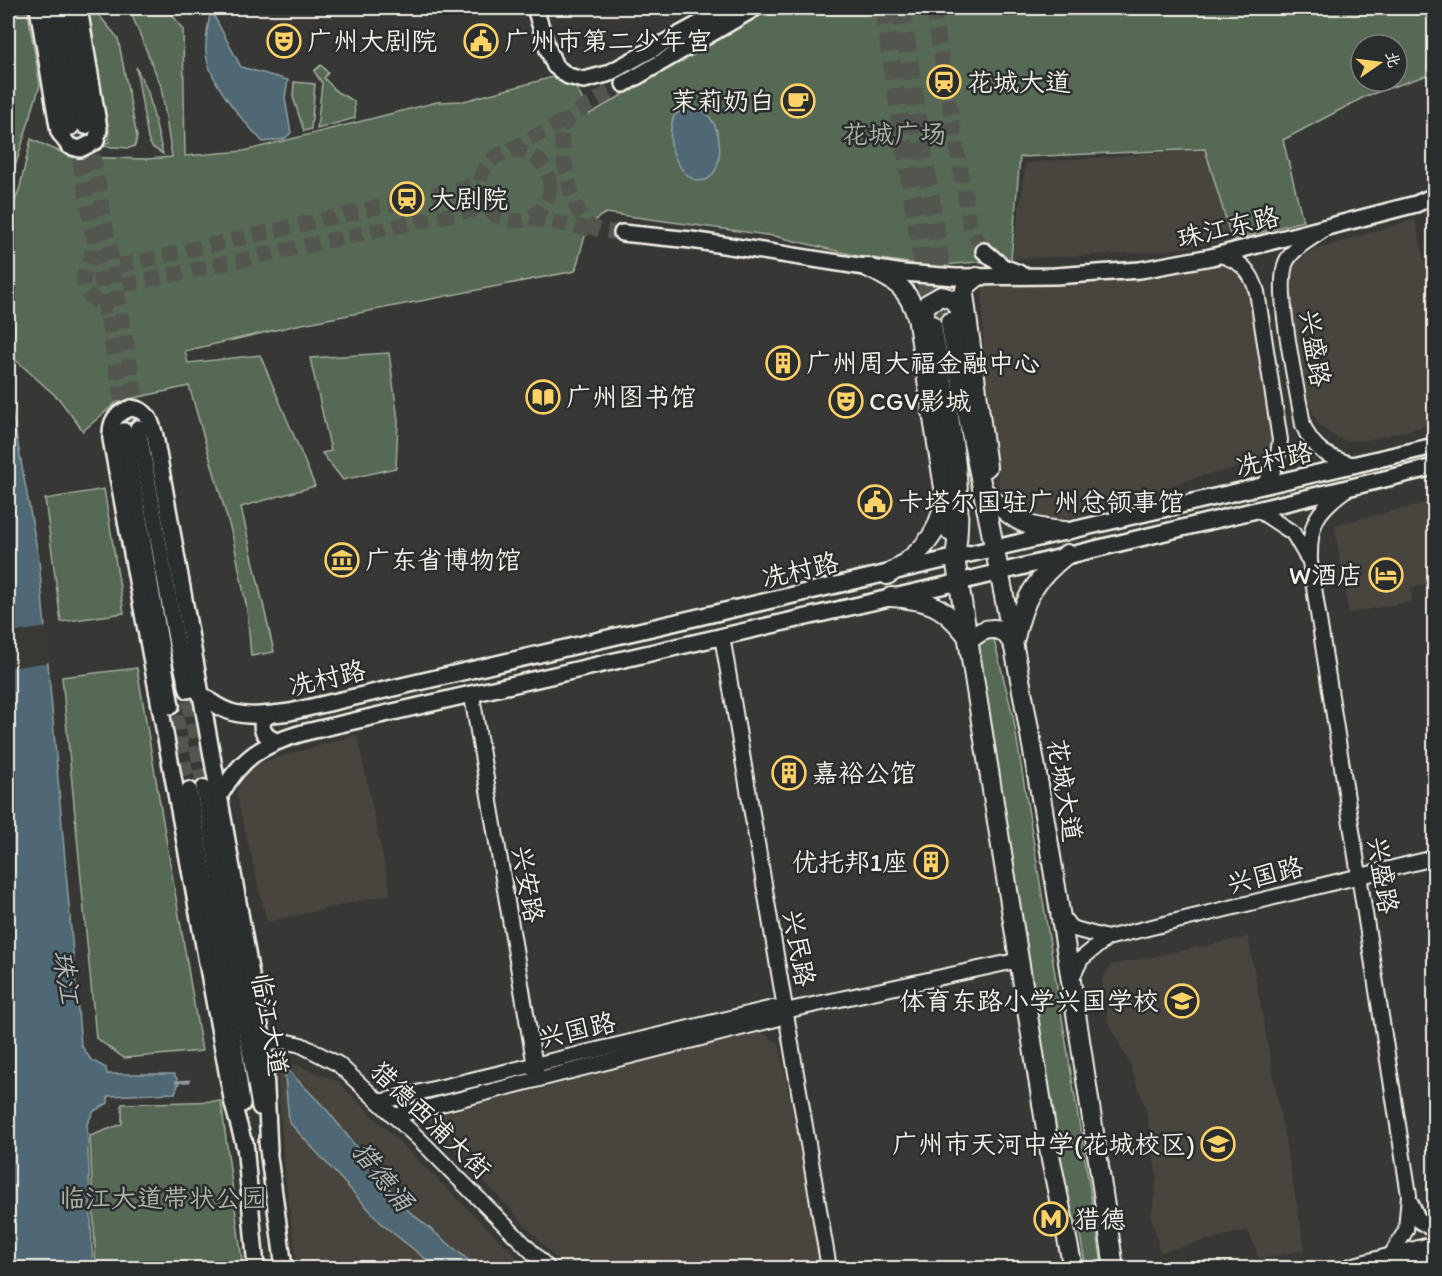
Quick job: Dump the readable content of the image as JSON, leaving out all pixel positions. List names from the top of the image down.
{
  "streets": {
    "main road": [
      "珠江东路",
      "冼村路",
      "花城大道",
      "临江大道"
    ],
    "street": [
      "兴盛路",
      "兴国路",
      "兴安路",
      "兴民路",
      "猎德西浦大街"
    ]
  },
  "crossings": [
    ["珠江东路", "兴盛路"],
    ["兴盛路", "冼村路"],
    ["兴盛路", "兴国路"],
    ["冼村路", "花城大道"],
    ["冼村路", "兴安路"],
    ["冼村路", "兴民路"],
    ["兴国路", "兴安路"],
    ["兴国路", "兴民路"],
    ["兴国路", "猎德西浦大街"]
  ],
  "water": ["珠江", "猎德涌"],
  "parks": ["花城广场", "临江大道带状公园"],
  "places": {
    "theatre": ["广州大剧院", "CGV影城"],
    "public building": ["广州市第二少年宫", "卡塔尔国驻广州总领事馆"],
    "station": ["花城大道", "大剧院"],
    "cafe": ["茉莉奶白"],
    "building": ["广州周大福金融中心", "嘉裕公馆", "优托邦1座"],
    "library": ["广州图书馆"],
    "museum": ["广东省博物馆"],
    "hotel": ["W酒店"],
    "school or university": ["体育东路小学兴国学校", "广州市天河中学(花城校区)"],
    "metro station": ["猎德"]
  },
  "north": "right"
}
